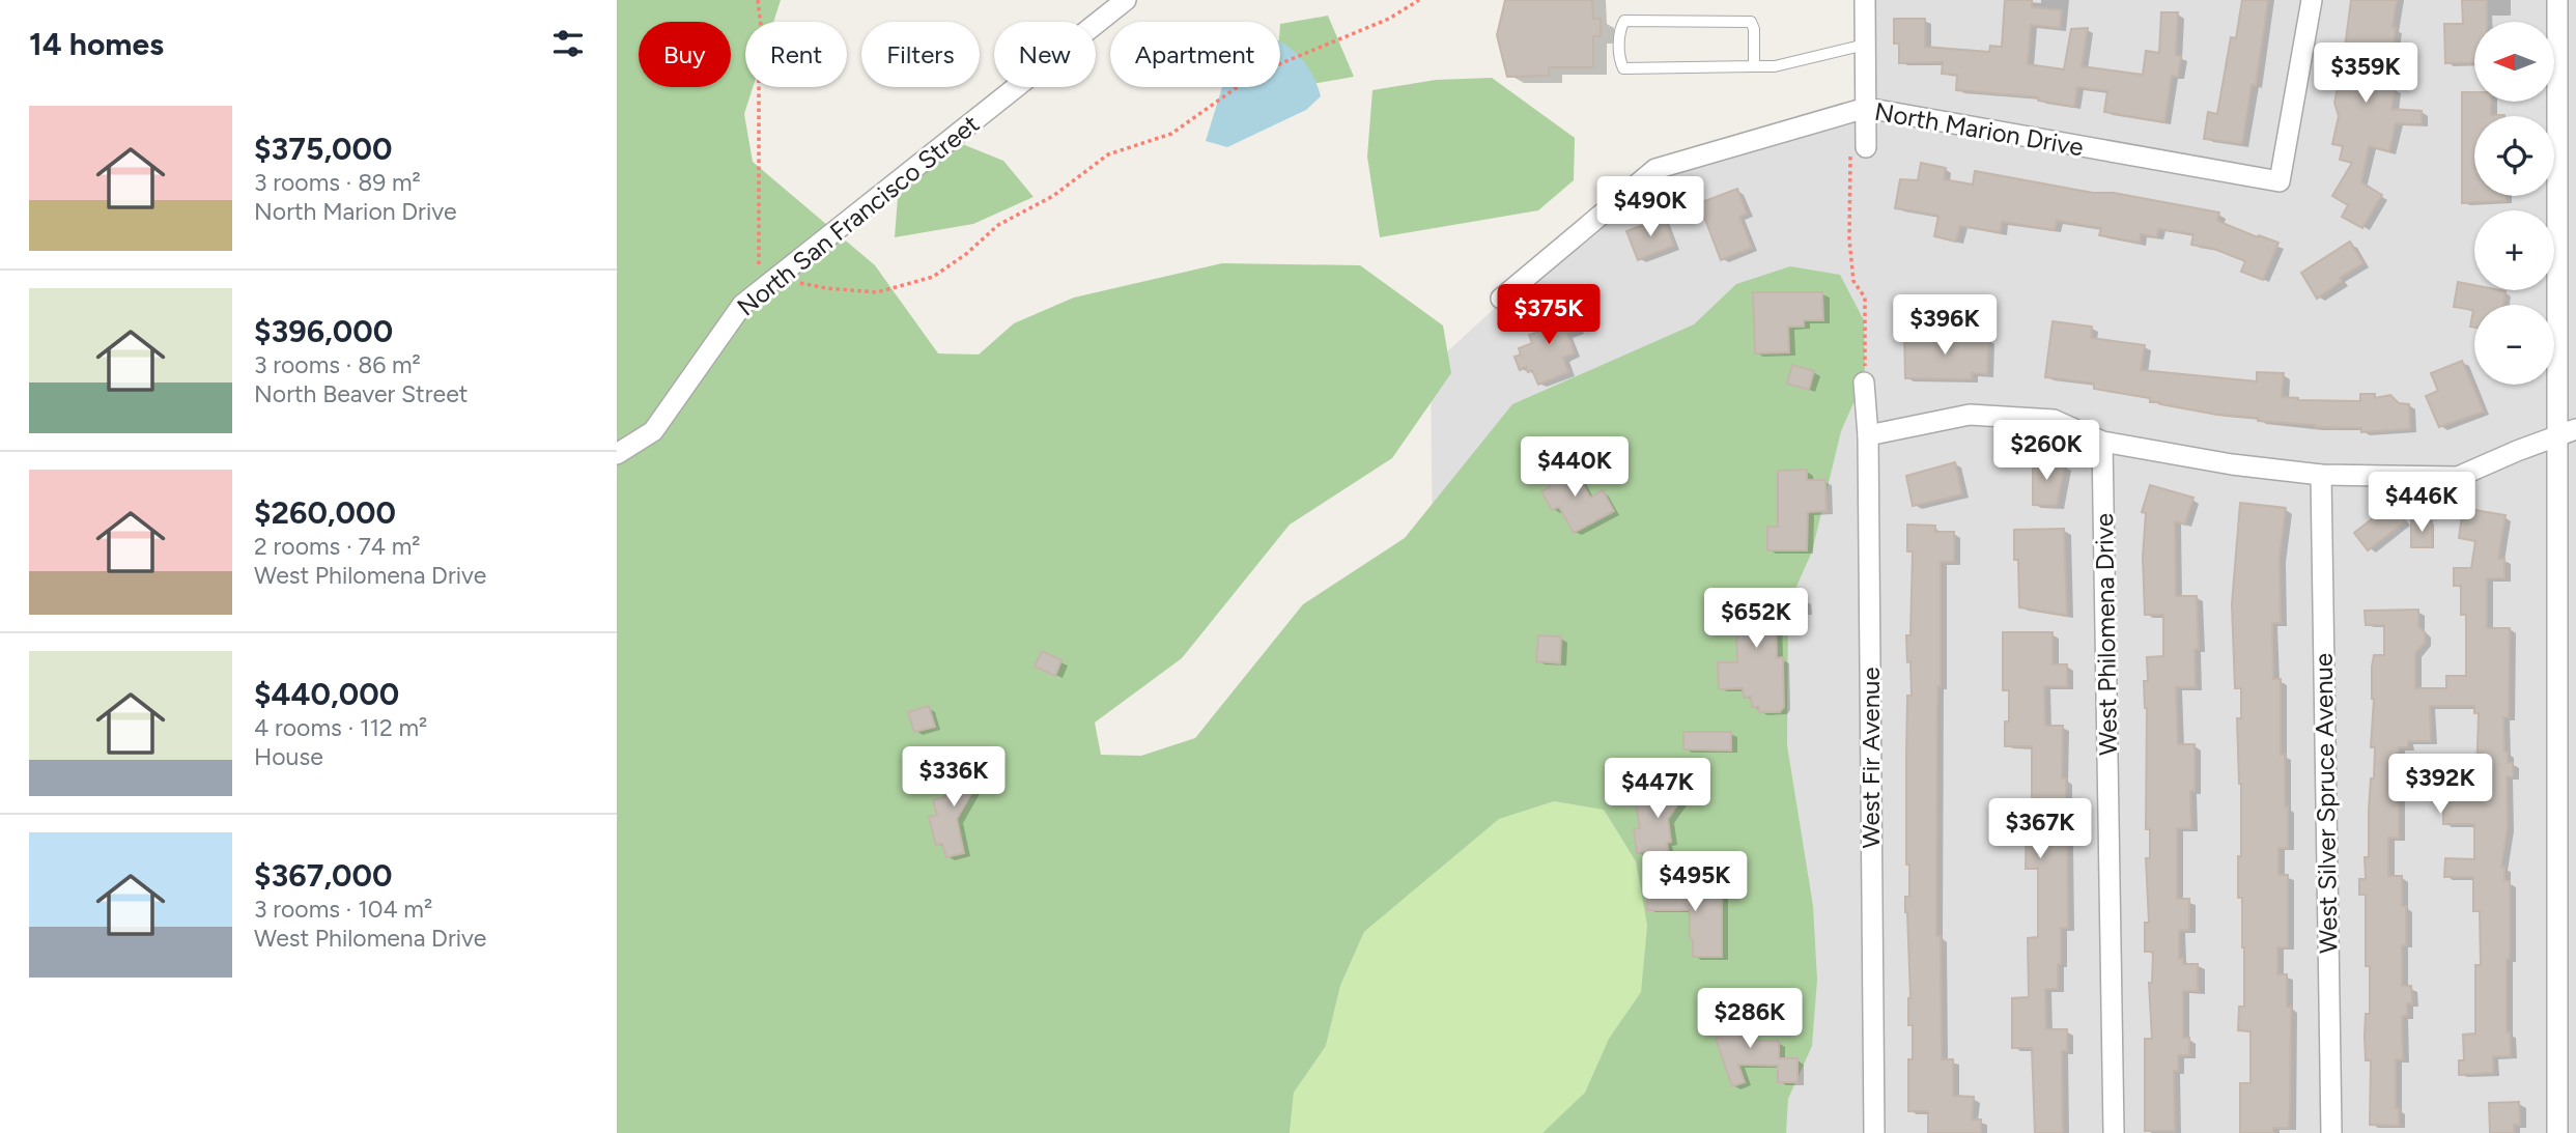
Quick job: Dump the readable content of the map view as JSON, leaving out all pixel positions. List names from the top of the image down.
{
  "streets": {
    "street": [
      "North Marion Drive",
      "North San Francisco Street",
      "West Philomena Drive",
      "West Fir Avenue",
      "West Silver Spruce Avenue"
    ]
  },
  "north": "left",
  "page": {
    "heading": "14 homes",
    "map_buttons": ["+", "−"],
    "chip": [
      "Buy",
      "Rent",
      "Filters",
      "New",
      "Apartment"
    ],
    "price": [
      "$359K",
      "$490K",
      "$375K",
      "$396K",
      "$260K",
      "$440K",
      "$446K",
      "$652K",
      "$336K",
      "$392K",
      "$447K",
      "$367K",
      "$495K",
      "$286K"
    ],
    "list": [
      {
        "name": "$375,000",
        "note": "3 rooms · 89 m² · North Marion Drive"
      },
      {
        "name": "$396,000",
        "note": "3 rooms · 86 m² · North Beaver Street"
      },
      {
        "name": "$260,000",
        "note": "2 rooms · 74 m² · West Philomena Drive"
      },
      {
        "name": "$440,000",
        "note": "4 rooms · 112 m² · House"
      },
      {
        "name": "$367,000",
        "note": "3 rooms · 104 m² · West Philomena Drive"
      }
    ]
  }
}
